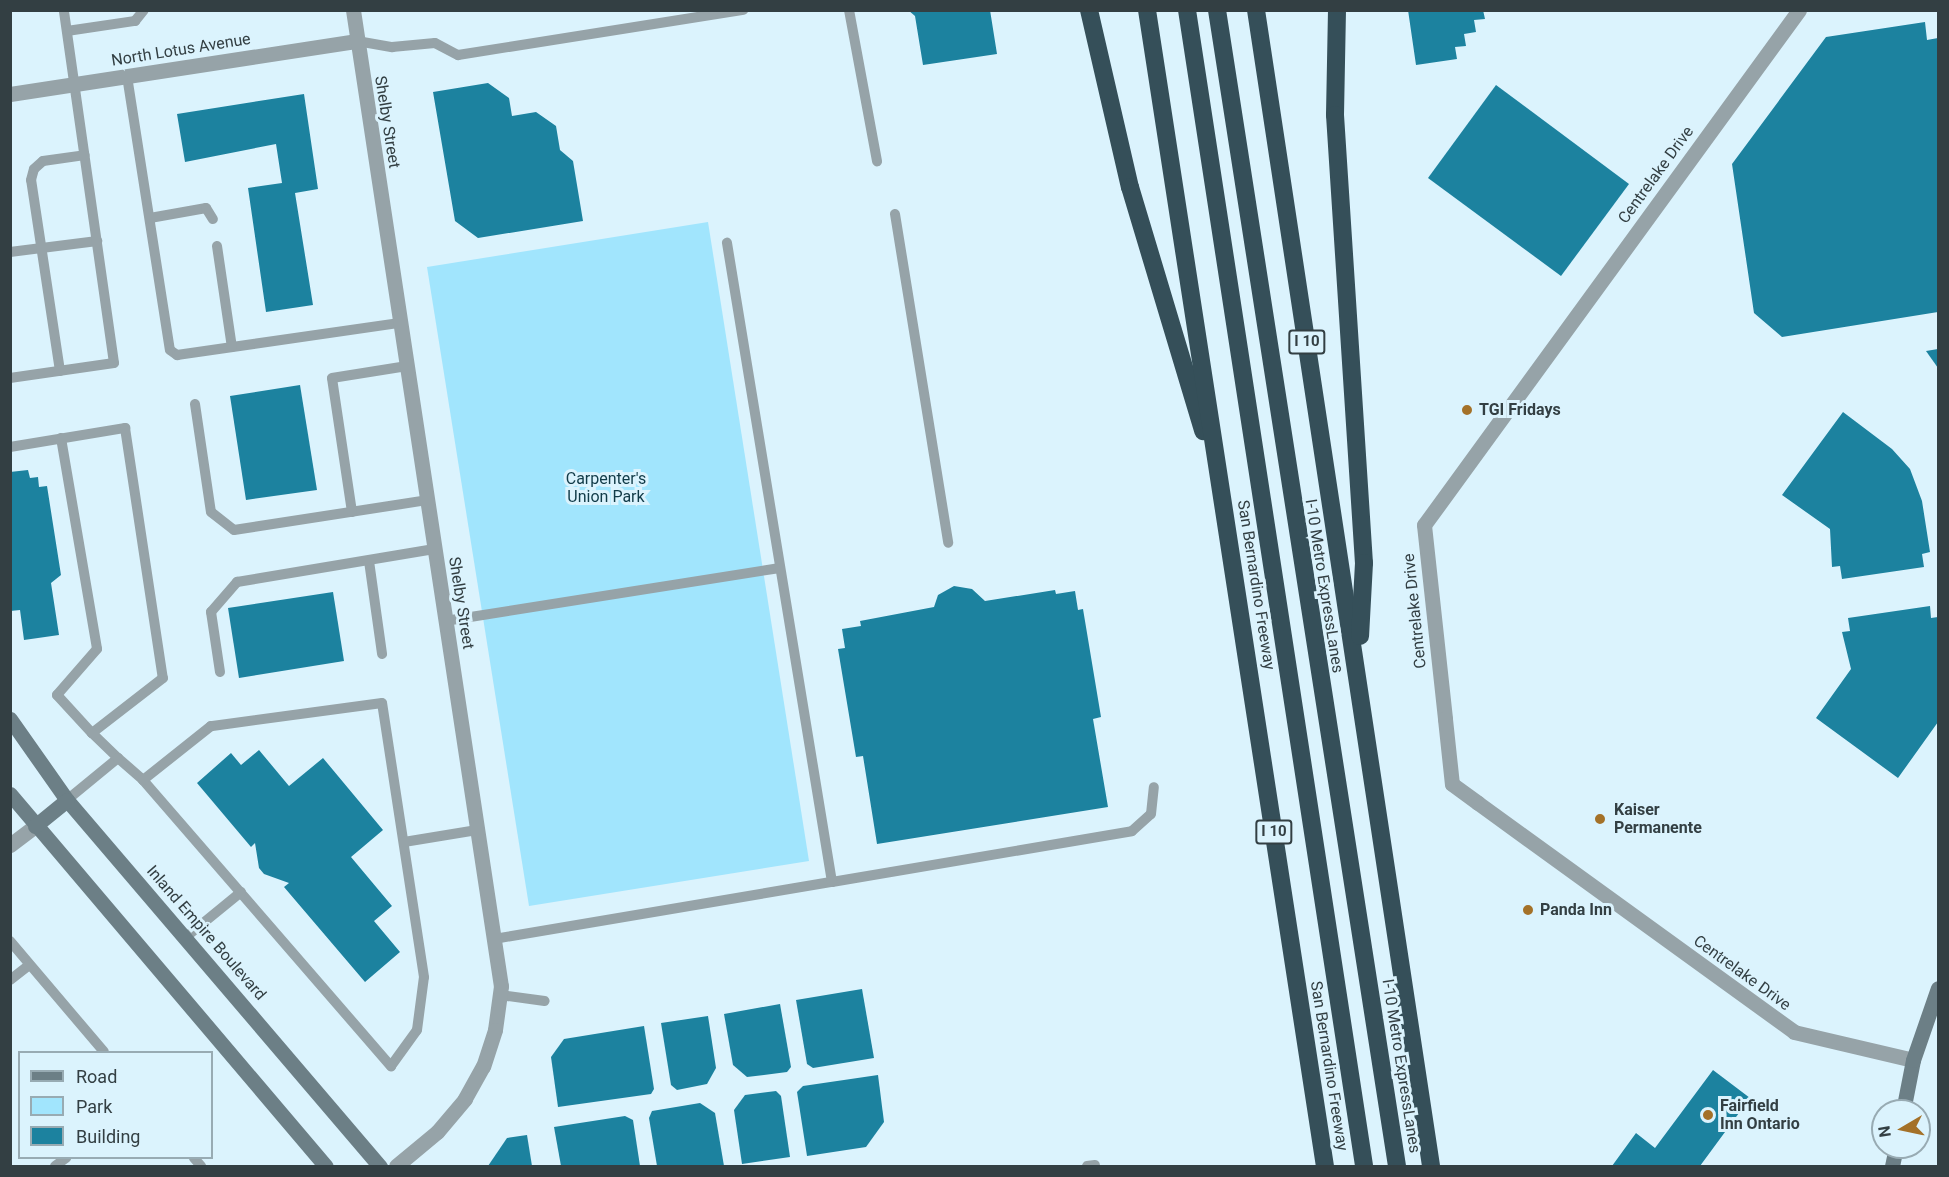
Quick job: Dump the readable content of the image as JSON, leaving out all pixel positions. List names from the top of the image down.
{
  "streets": {
    "highway": ["I 10", "San Bernardino Freeway", "I-10 Metro ExpressLanes"],
    "main road": ["Inland Empire Boulevard"],
    "street": ["North Lotus Avenue", "Shelby Street", "Centrelake Drive"]
  },
  "crossings": [
    ["North Lotus Avenue", "Shelby Street"]
  ],
  "parks": ["Carpenter's Union Park"],
  "places": [
    "TGI Fridays",
    "Kaiser Permanente",
    "Panda Inn",
    "Fairfield Inn Ontario"
  ],
  "legend": ["Road", "Park", "Building"],
  "north": "left"
}
